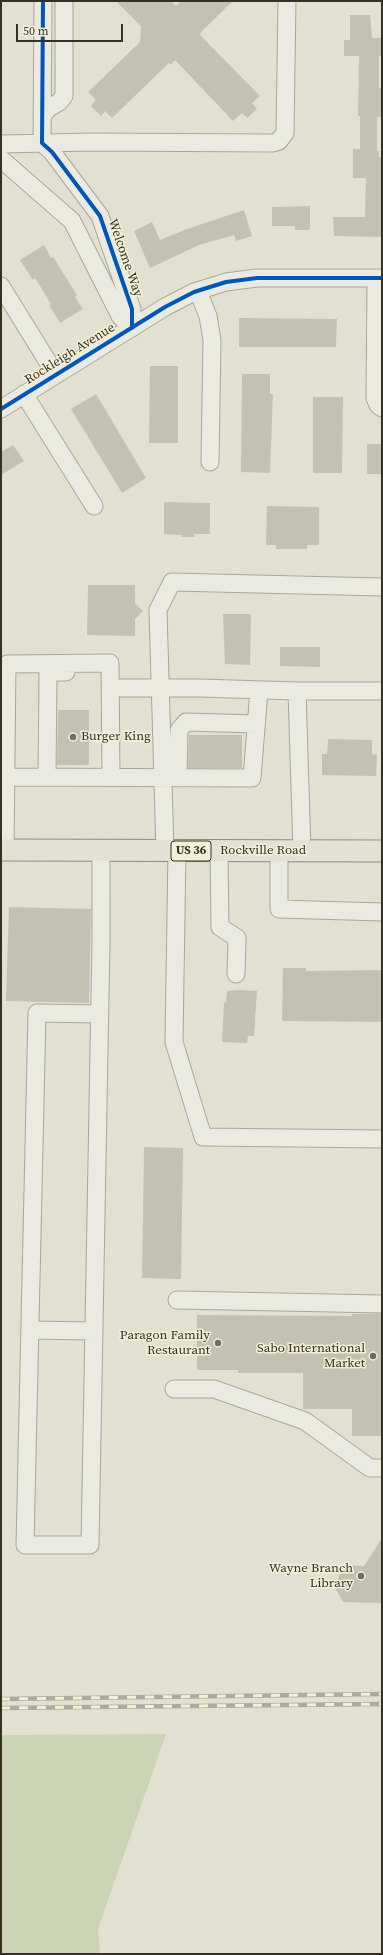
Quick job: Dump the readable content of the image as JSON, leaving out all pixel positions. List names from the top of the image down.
{
  "streets": {
    "main road": ["US 36", "Rockville Road"],
    "street": ["Welcome Way", "Rockleigh Avenue"]
  },
  "crossings": [
    ["Welcome Way", "Rockleigh Avenue"]
  ],
  "places": [
    "Burger King",
    "Paragon Family Restaurant",
    "Sabo International Market",
    "Wayne Branch Library"
  ],
  "scale_bar": "50 m"
}
